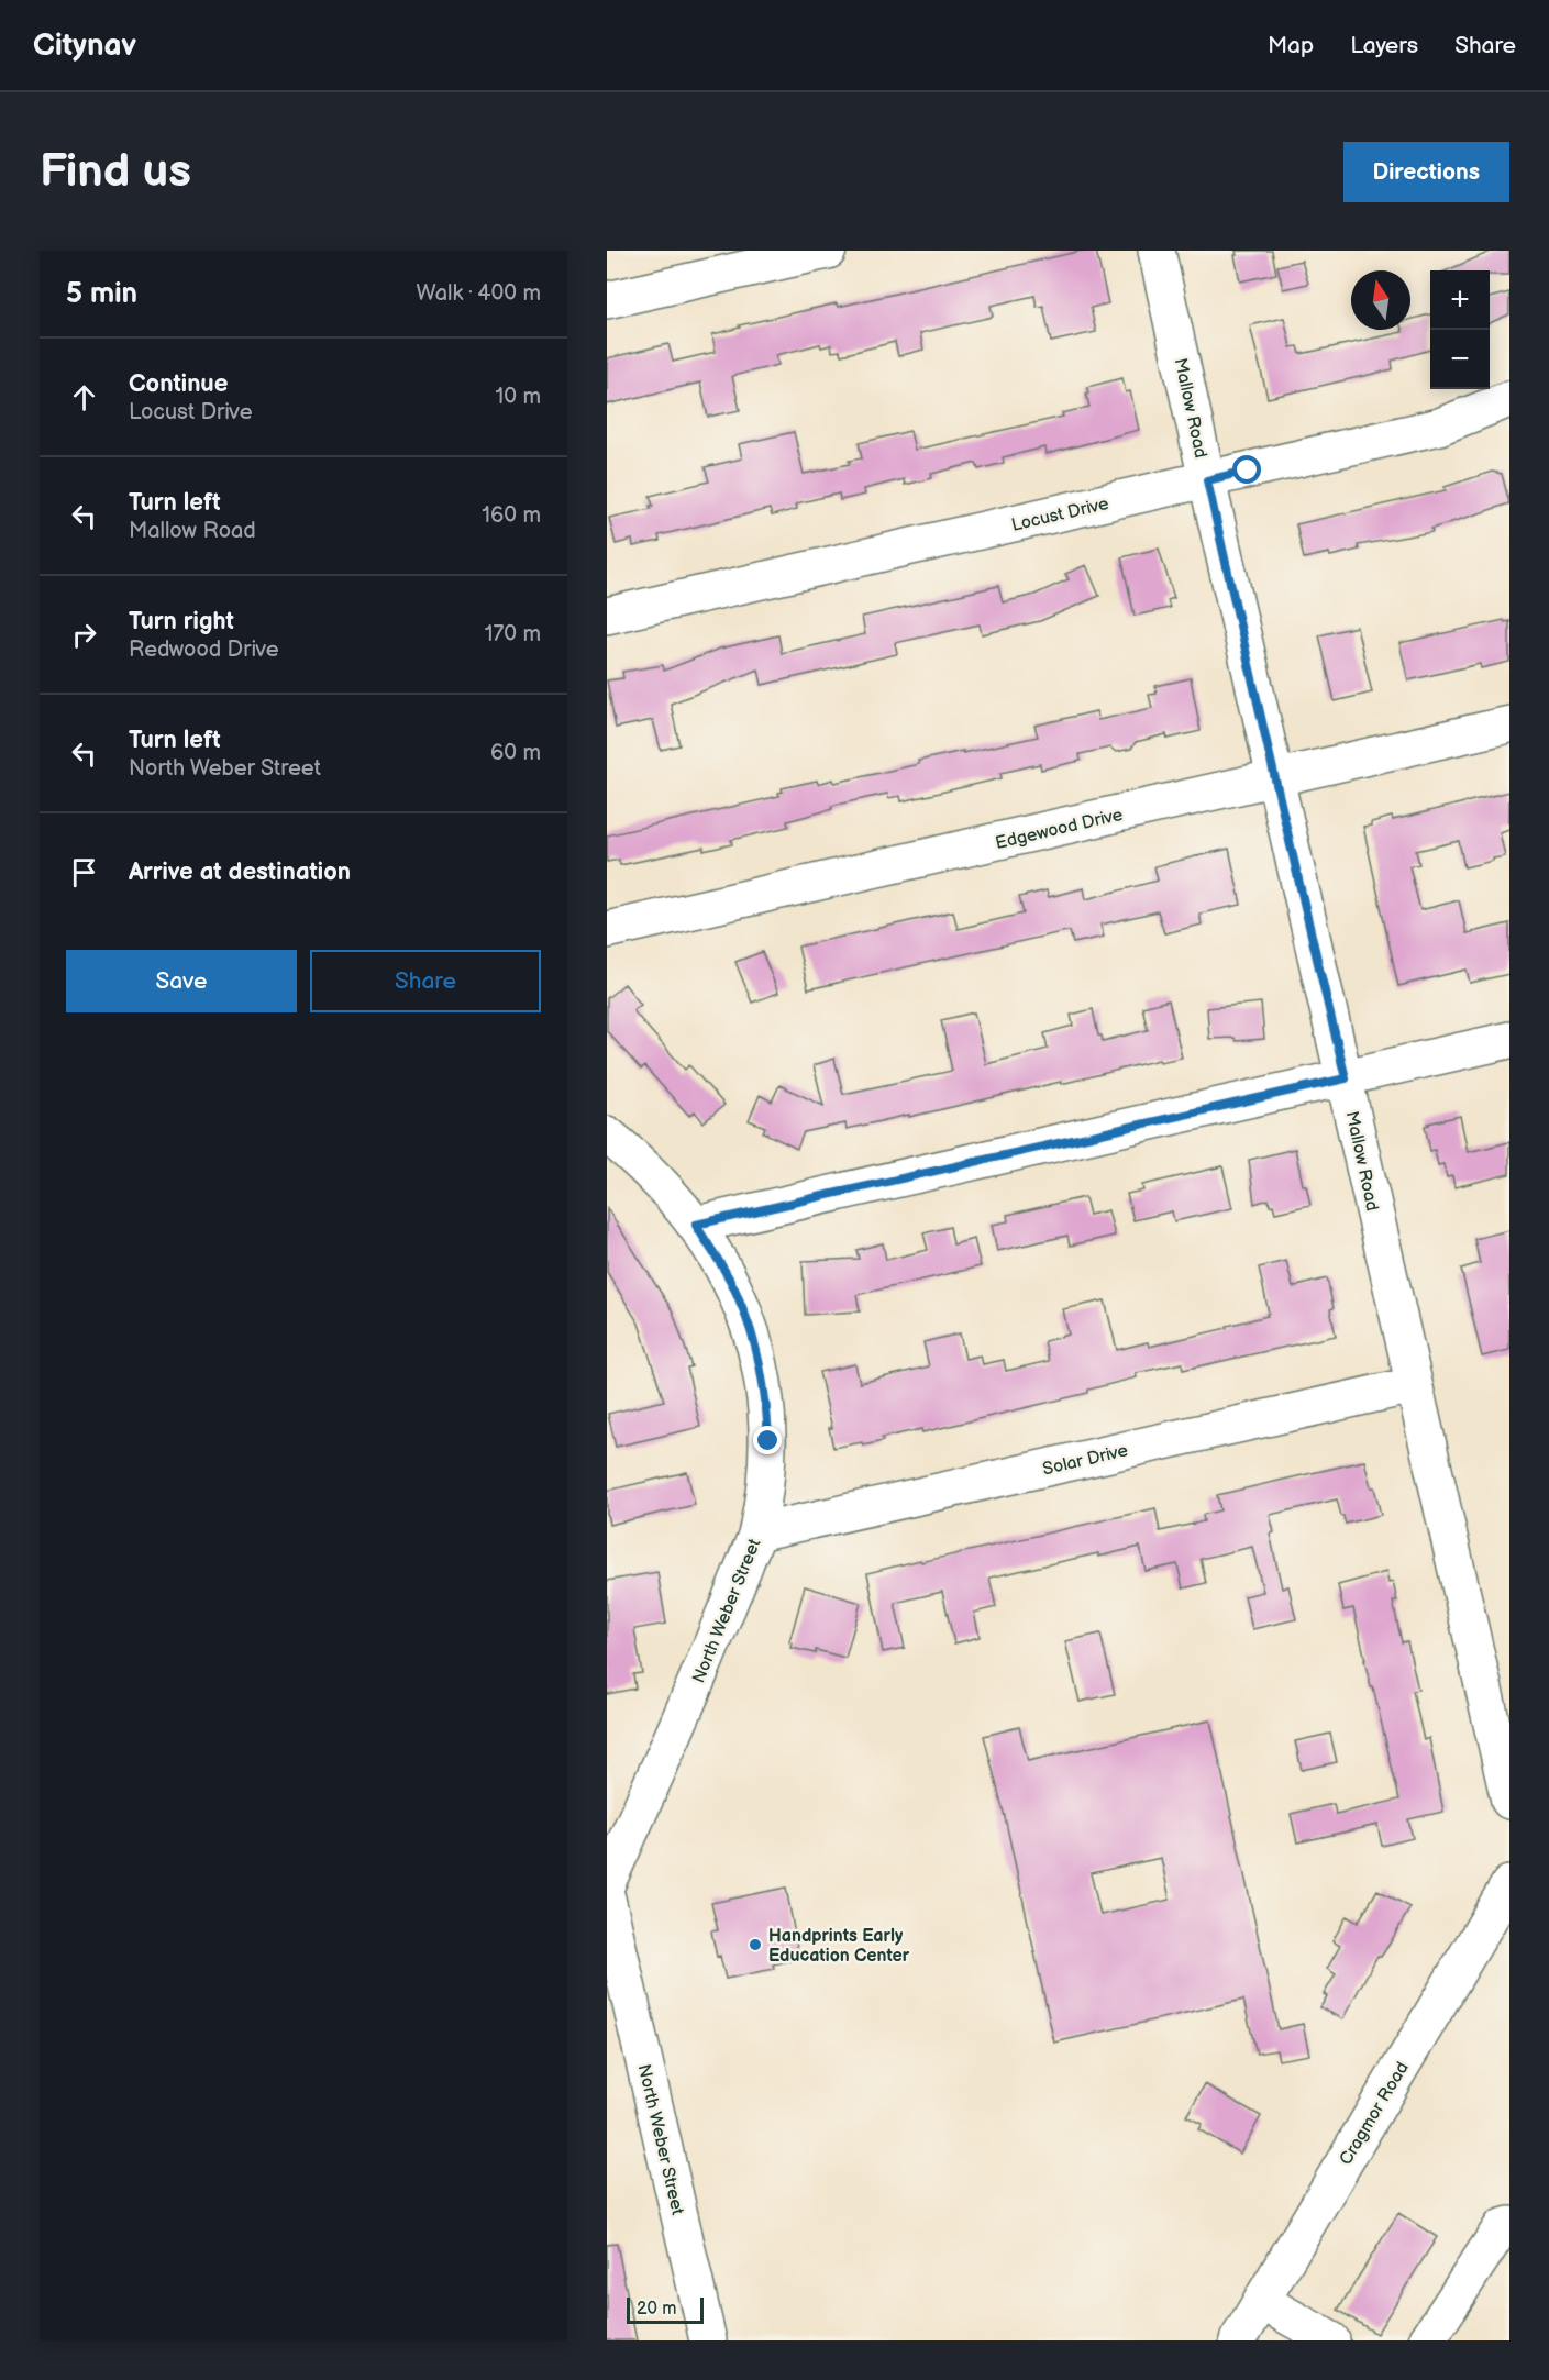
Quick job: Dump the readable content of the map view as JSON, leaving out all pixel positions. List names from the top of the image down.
{
  "streets": {
    "street": [
      "Mallow Road",
      "Locust Drive",
      "Edgewood Drive",
      "Solar Drive",
      "North Weber Street",
      "Cragmor Road"
    ]
  },
  "crossings": [
    ["Mallow Road", "Locust Drive"],
    ["Mallow Road", "Edgewood Drive"],
    ["Mallow Road", "Solar Drive"],
    ["Solar Drive", "North Weber Street"]
  ],
  "places": ["Handprints Early Education Center"],
  "scale_bar": "20 m",
  "north": "top",
  "page": {
    "header": "Citynav",
    "nav": ["Map", "Layers", "Share"],
    "buttons": [
      "Directions",
      ["Save", "Share"]
    ],
    "title": "Find us",
    "heading": ["5 min", "Walk · 400 m"],
    "map_buttons": ["+", "−"],
    "list": [
      ["Continue", "Locust Drive", "10 m"],
      ["Turn left", "Mallow Road", "160 m"],
      ["Turn right", "Redwood Drive", "170 m"],
      ["Turn left", "North Weber Street", "60 m"],
      "Arrive at destination"
    ],
    "scale": "20 m"
  }
}
